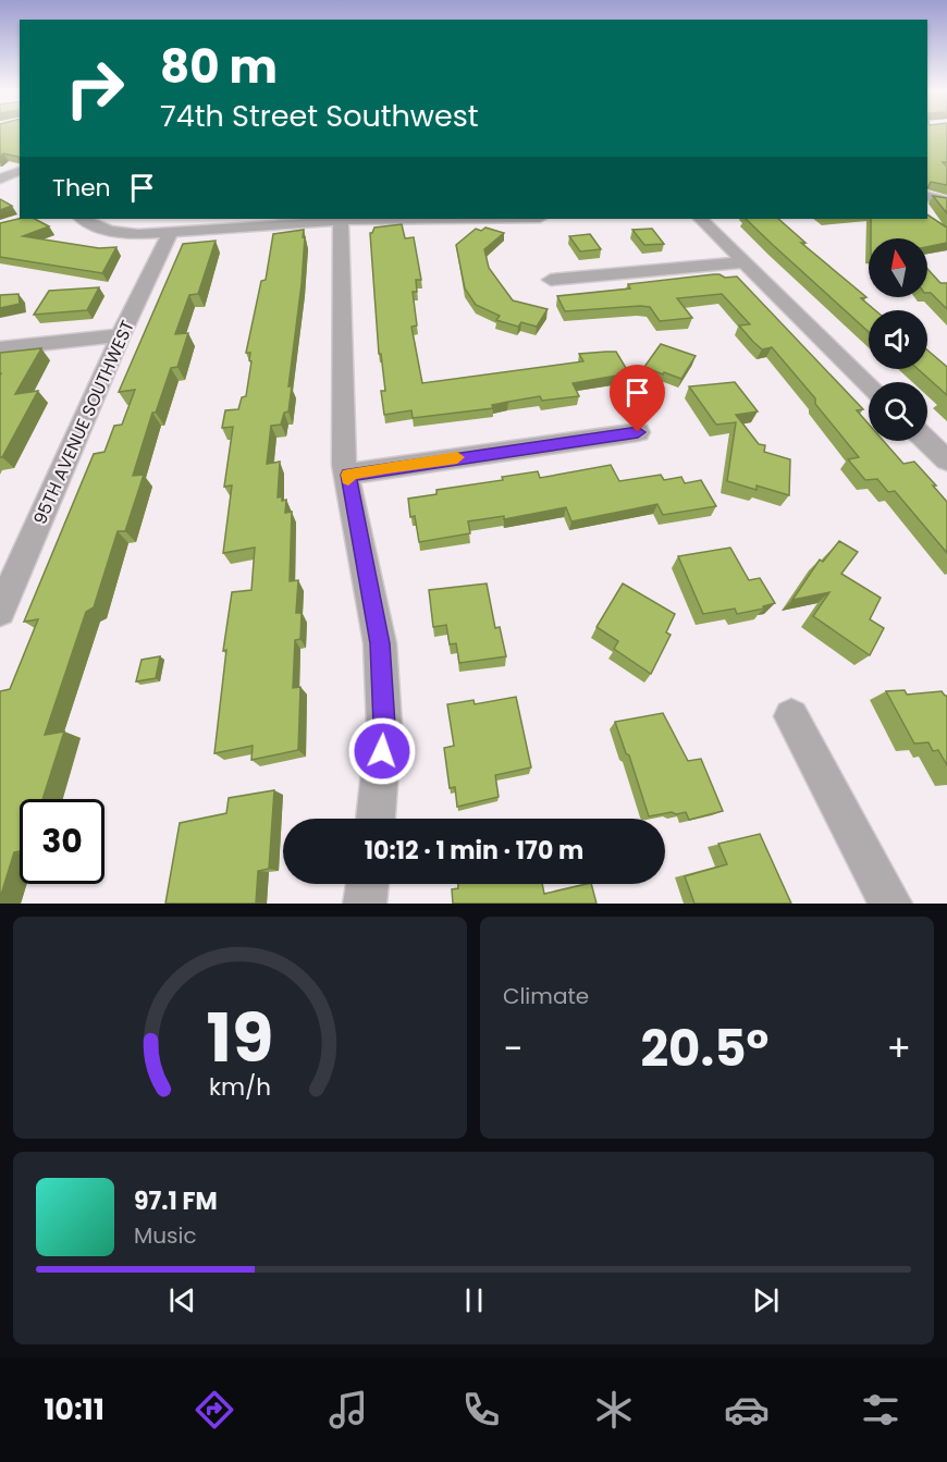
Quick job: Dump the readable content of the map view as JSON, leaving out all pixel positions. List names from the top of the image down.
{
  "streets": {
    "street": ["95TH AVENUE SOUTHWEST"]
  },
  "north": "top",
  "page": {
    "turn": ["80 m", "74th Street Southwest"],
    "then": "Then",
    "limit": "30",
    "trip": "10:12 · 1 min · 170 m",
    "tile": "Climate",
    "heat": ["−", "20.5°", "+"],
    "song": ["97.1 FM", "Music"],
    "tabs": "10:11",
    "gauge": ["19", "km/h"]
  }
}
